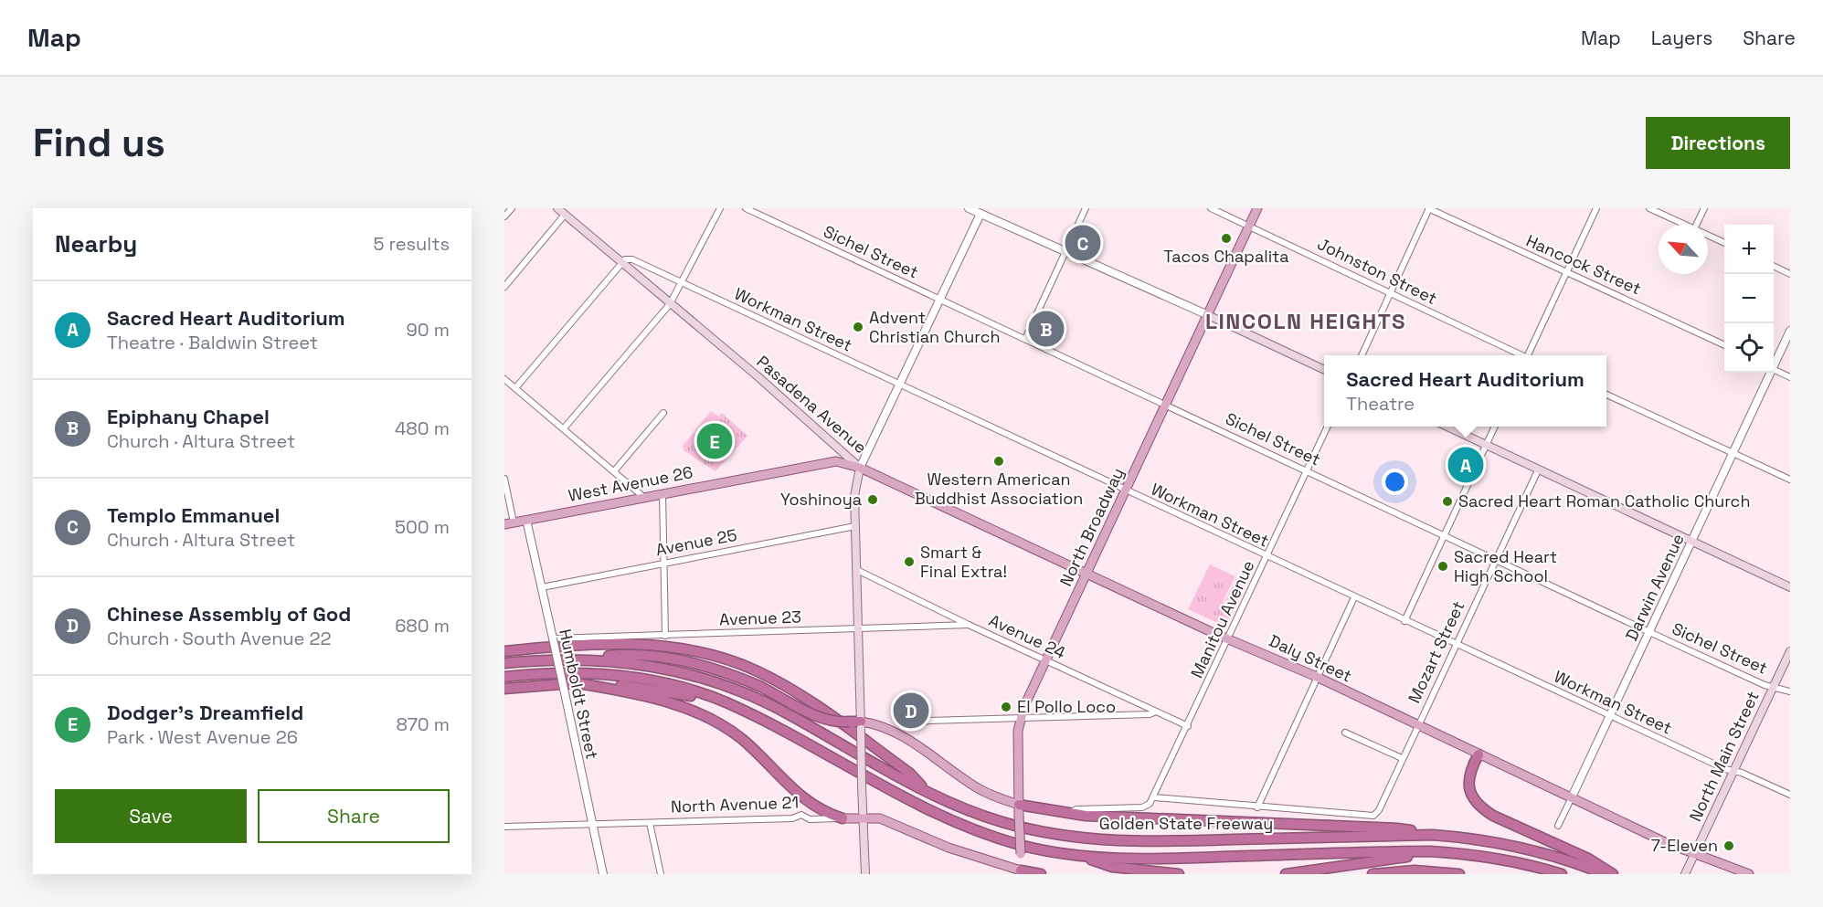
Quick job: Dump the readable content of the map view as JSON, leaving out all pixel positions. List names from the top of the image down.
{
  "streets": {
    "highway": ["Golden State Freeway"],
    "main road": [
      "Pasadena Avenue",
      "West Avenue 26",
      "North Broadway",
      "Daly Street",
      "North Main Street",
      "North Avenue 21"
    ],
    "street": [
      "Sichel Street",
      "Hancock Street",
      "Johnston Street",
      "Workman Street",
      "Avenue 25",
      "Darwin Avenue",
      "Avenue 23",
      "Manitou Avenue",
      "Avenue 24",
      "Mozart Street",
      "Humboldt Street"
    ]
  },
  "crossings": [
    ["Sichel Street", "North Broadway"],
    ["Sichel Street", "Darwin Avenue"],
    ["Sichel Street", "Manitou Avenue"],
    ["Sichel Street", "Mozart Street"],
    ["Sichel Street", "North Main Street"],
    ["Johnston Street", "North Broadway"],
    ["Workman Street", "Pasadena Avenue"],
    ["Workman Street", "North Broadway"],
    ["Workman Street", "Darwin Avenue"],
    ["Workman Street", "Manitou Avenue"],
    ["Workman Street", "Mozart Street"],
    ["Workman Street", "North Main Street"],
    ["Pasadena Avenue", "West Avenue 26"],
    ["Pasadena Avenue", "Avenue 25"],
    ["Pasadena Avenue", "Avenue 23"],
    ["Pasadena Avenue", "Avenue 24"],
    ["Pasadena Avenue", "Daly Street"],
    ["Pasadena Avenue", "North Avenue 21"],
    ["West Avenue 26", "Daly Street"],
    ["West Avenue 26", "Humboldt Street"],
    ["North Broadway", "Avenue 24"],
    ["North Broadway", "Daly Street"],
    ["North Broadway", "North Avenue 21"],
    ["Avenue 25", "Humboldt Street"],
    ["Darwin Avenue", "Daly Street"],
    ["Avenue 23", "Avenue 24"],
    ["Avenue 23", "Humboldt Street"],
    ["Manitou Avenue", "Avenue 24"],
    ["Manitou Avenue", "Daly Street"],
    ["Mozart Street", "Daly Street"],
    ["Daly Street", "North Main Street"],
    ["Humboldt Street", "North Avenue 21"]
  ],
  "districts": ["LINCOLN HEIGHTS"],
  "places": [
    "Tacos Chapalita",
    "Advent Christian Church",
    "Western American Buddhist Association",
    "Yoshinoya",
    "Sacred Heart Roman Catholic Church",
    "Smart & Final Extra!",
    "Sacred Heart High School",
    "El Pollo Loco",
    "7-Eleven"
  ],
  "north": "top left",
  "page": {
    "header": "Map",
    "nav": ["Map", "Layers", "Share"],
    "buttons": [
      "Directions",
      ["Save", "Share"]
    ],
    "title": "Find us",
    "heading": ["Nearby", "5 results"],
    "pins": [
      "C",
      "B",
      "E",
      "A",
      "D"
    ],
    "map_buttons": ["+", "−"],
    "list": [
      {
        "mark": "A",
        "name": "Sacred Heart Auditorium",
        "note": "Theatre · Baldwin Street",
        "value": "90 m"
      },
      {
        "mark": "B",
        "name": "Epiphany Chapel",
        "note": "Church · Altura Street",
        "value": "480 m"
      },
      {
        "mark": "C",
        "name": "Templo Emmanuel",
        "note": "Church · Altura Street",
        "value": "500 m"
      },
      {
        "mark": "D",
        "name": "Chinese Assembly of God",
        "note": "Church · South Avenue 22",
        "value": "680 m"
      },
      {
        "mark": "E",
        "name": "Dodger's Dreamfield",
        "note": "Park · West Avenue 26",
        "value": "870 m"
      }
    ],
    "popup": ["Sacred Heart Auditorium", "Theatre"]
  }
}
